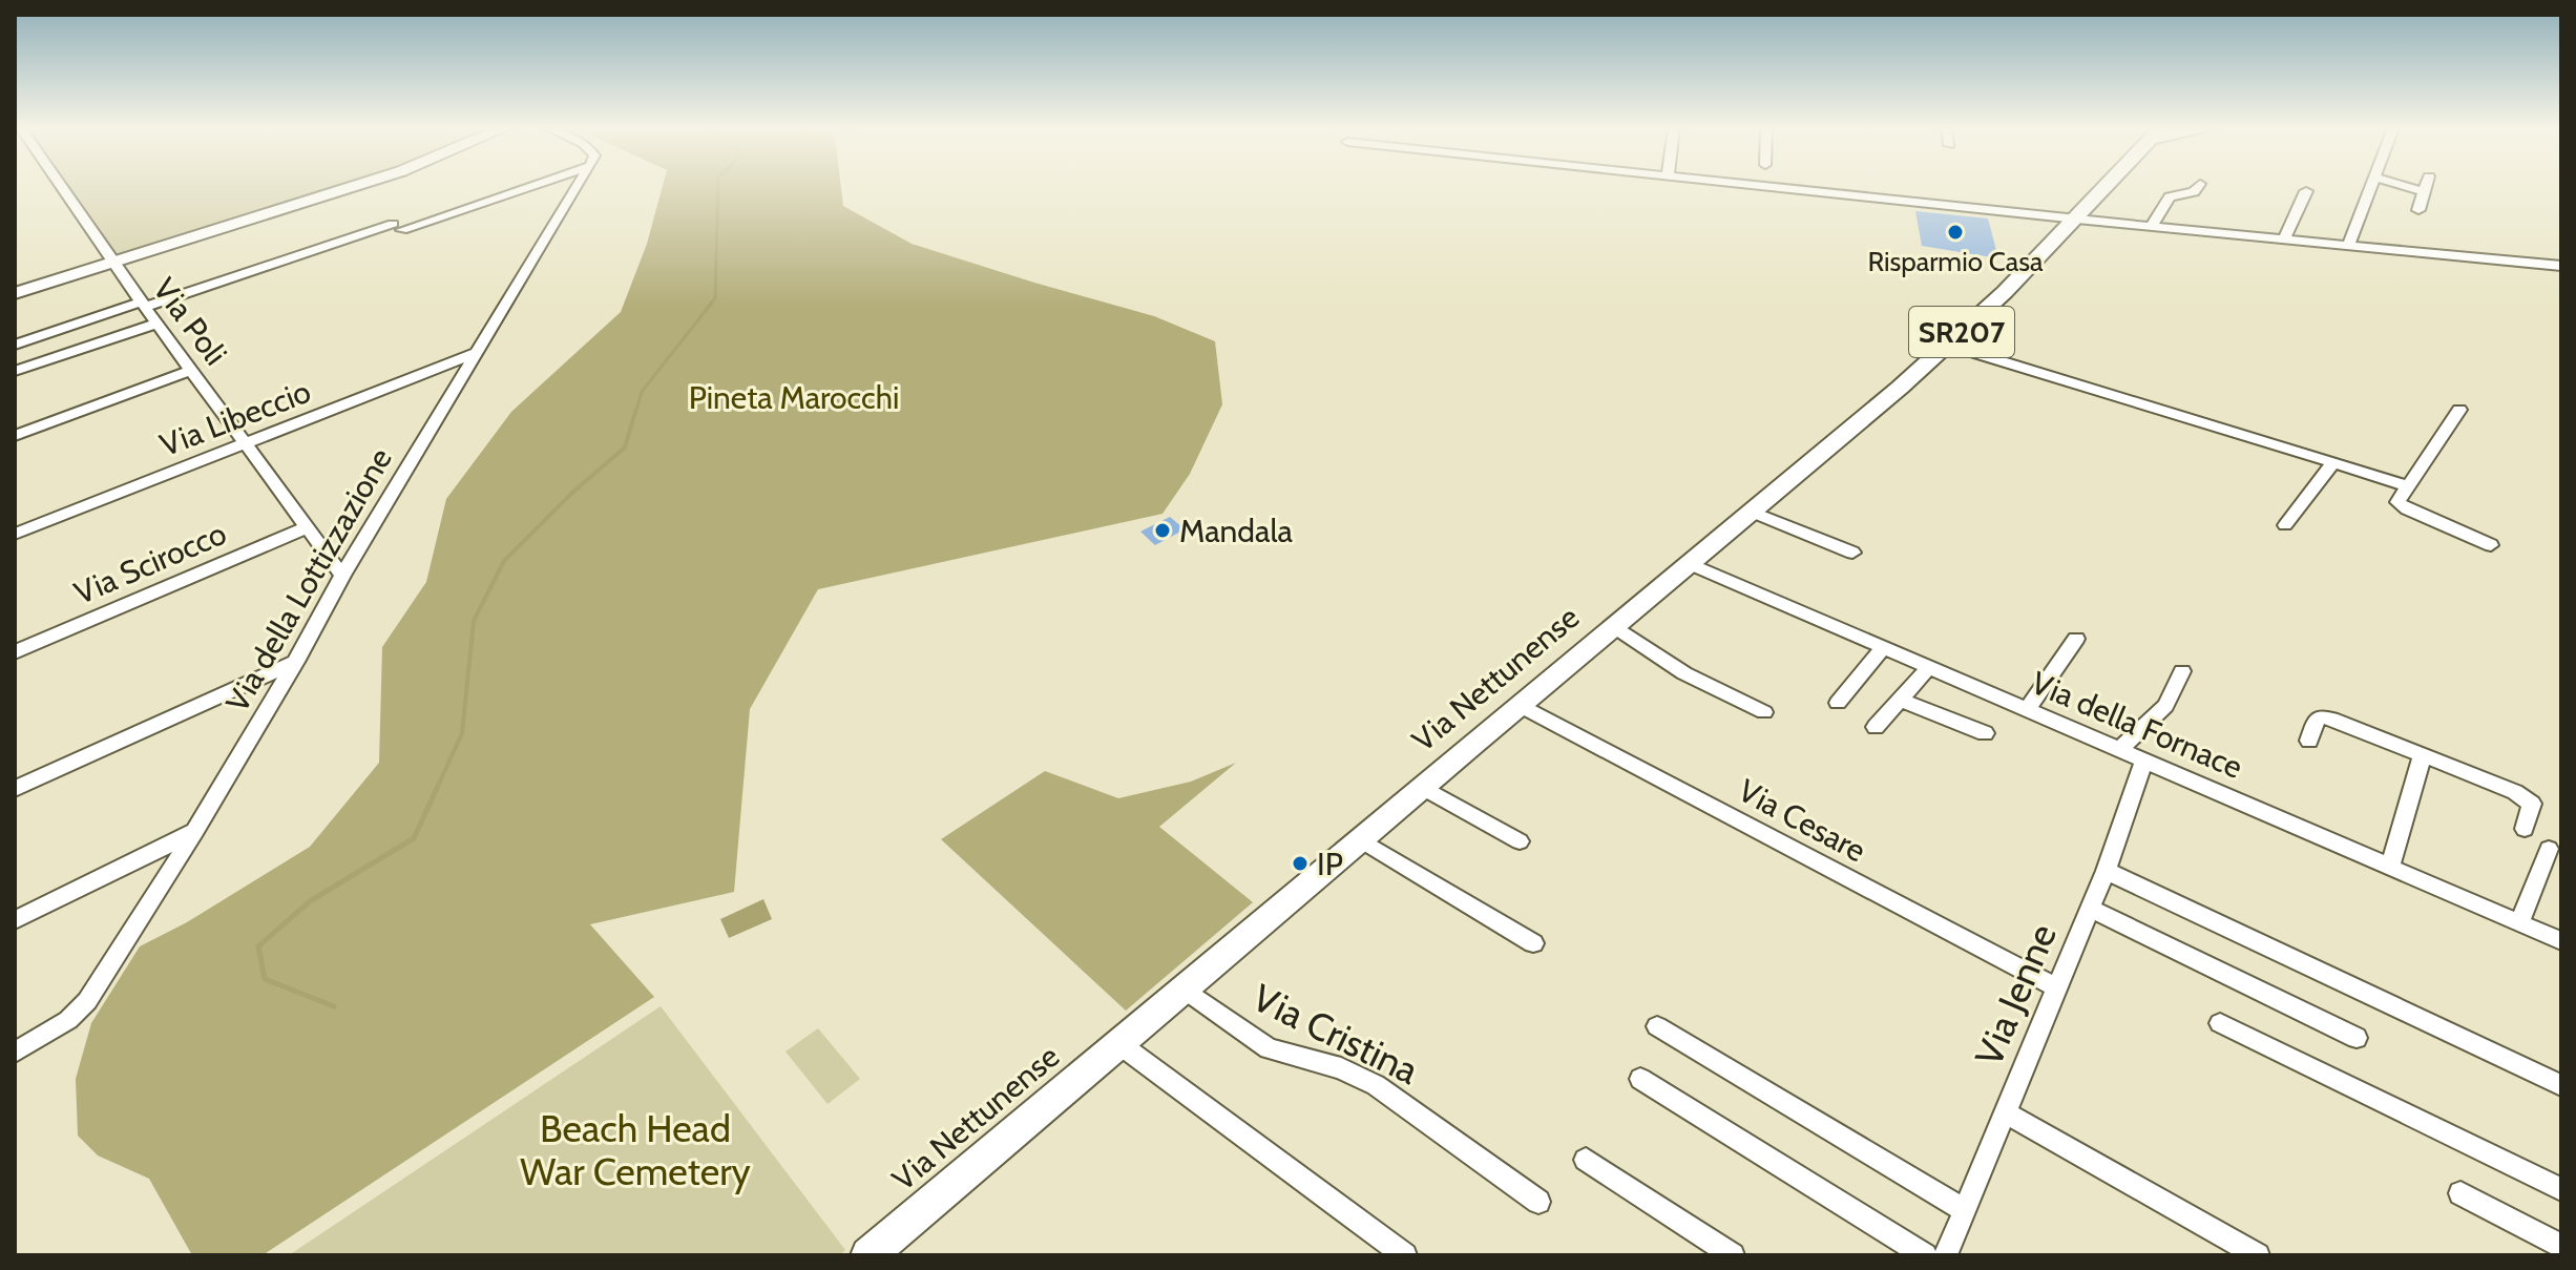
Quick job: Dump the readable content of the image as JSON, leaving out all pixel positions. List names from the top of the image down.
{
  "streets": {
    "main road": ["SR207", "Via Nettunense"],
    "street": [
      "Via Poli",
      "Via Libeccio",
      "Via Scirocco",
      "Via della Lottizzazione",
      "Via della Fornace",
      "Via Cesare",
      "Via Jenne",
      "Via Cristina"
    ]
  },
  "crossings": [
    ["Via Poli", "Via Libeccio"],
    ["Via Poli", "Via Scirocco"],
    ["Via Poli", "Via della Lottizzazione"],
    ["Via Libeccio", "Via della Lottizzazione"],
    ["Via Nettunense", "Via della Fornace"],
    ["Via Nettunense", "Via Cesare"],
    ["Via Nettunense", "Via Cristina"],
    ["Via della Fornace", "Via Jenne"],
    ["Via Cesare", "Via Jenne"]
  ],
  "parks": ["Pineta Marocchi", "Beach Head War Cemetery"],
  "places": ["Risparmio Casa", "Mandala", "IP"]
}
